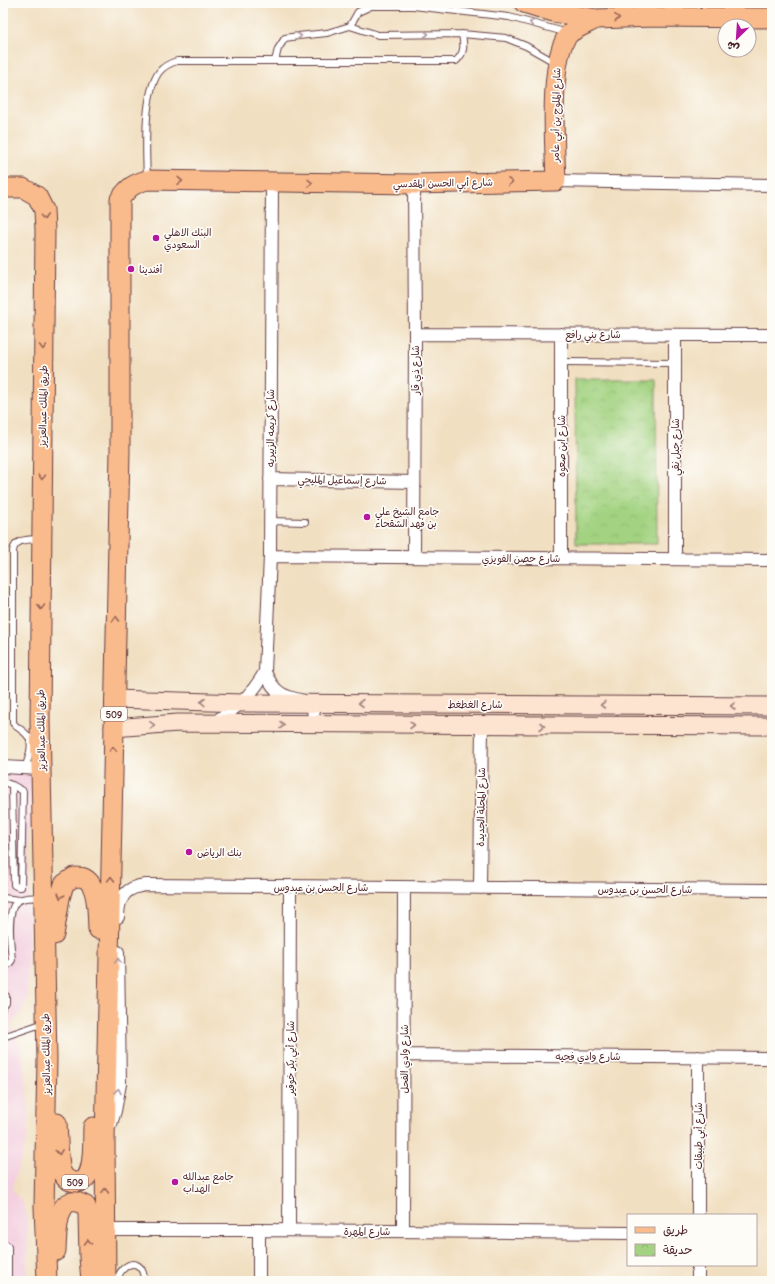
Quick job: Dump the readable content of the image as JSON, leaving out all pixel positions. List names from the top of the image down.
{
  "streets": {
    "main road": [
      "شارع الملوح بن أبي عامر",
      "شارع أبي الحسن المقدسي",
      "طريق الملك عبدالعزيز",
      "509"
    ],
    "street": [
      "شارع بني رافع",
      "شارع ذي قار",
      "شارع كريمه الزبيريه",
      "شارع ابن صعوه",
      "شارع جبل نقي",
      "شارع إسماعيل المليحي",
      "شارع حصن الفويزي",
      "شارع الغطغط",
      "شارع المحلة الجديدة",
      "شارع الحسن بن عبدوس",
      "شارع وادي فحيه",
      "شارع أبي بكر خوقير",
      "شارع وادي الفحل",
      "شارع أبي طبيقات",
      "شارع المهرة"
    ]
  },
  "crossings": [
    ["شارع الملوح بن أبي عامر", "شارع أبي الحسن المقدسي"],
    ["شارع أبي الحسن المقدسي", "شارع ذي قار"],
    ["شارع أبي الحسن المقدسي", "شارع كريمه الزبيريه"],
    ["شارع أبي الحسن المقدسي", "شارع الغطغط"],
    ["شارع أبي الحسن المقدسي", "509"],
    ["شارع بني رافع", "شارع ذي قار"],
    ["شارع بني رافع", "شارع ابن صعوه"],
    ["شارع بني رافع", "شارع جبل نقي"],
    ["شارع ذي قار", "شارع إسماعيل المليحي"],
    ["شارع ذي قار", "شارع حصن الفويزي"],
    ["طريق الملك عبدالعزيز", "509"],
    ["شارع كريمه الزبيريه", "شارع إسماعيل المليحي"],
    ["شارع كريمه الزبيريه", "شارع حصن الفويزي"],
    ["شارع كريمه الزبيريه", "شارع الغطغط"],
    ["شارع ابن صعوه", "شارع حصن الفويزي"],
    ["شارع جبل نقي", "شارع حصن الفويزي"],
    ["شارع الغطغط", "509"],
    ["509", "شارع الحسن بن عبدوس"],
    ["509", "شارع المهرة"],
    ["شارع المحلة الجديدة", "شارع الحسن بن عبدوس"],
    ["شارع الحسن بن عبدوس", "شارع أبي بكر خوقير"],
    ["شارع الحسن بن عبدوس", "شارع وادي الفحل"],
    ["شارع وادي فحيه", "شارع وادي الفحل"],
    ["شارع وادي فحيه", "شارع أبي طبيقات"],
    ["شارع أبي بكر خوقير", "شارع المهرة"],
    ["شارع وادي الفحل", "شارع المهرة"]
  ],
  "one_way": ["طريق الملك عبدالعزيز"],
  "places": [
    "البنك الاهلي السعودي",
    "أفندينا",
    "جامع الشيخ علي بن فهد الشقحاء",
    "بنك الرياض",
    "جامع عبدالله الهداب"
  ],
  "legend": ["طريق", "حديقة"],
  "north": "bottom left"
}
